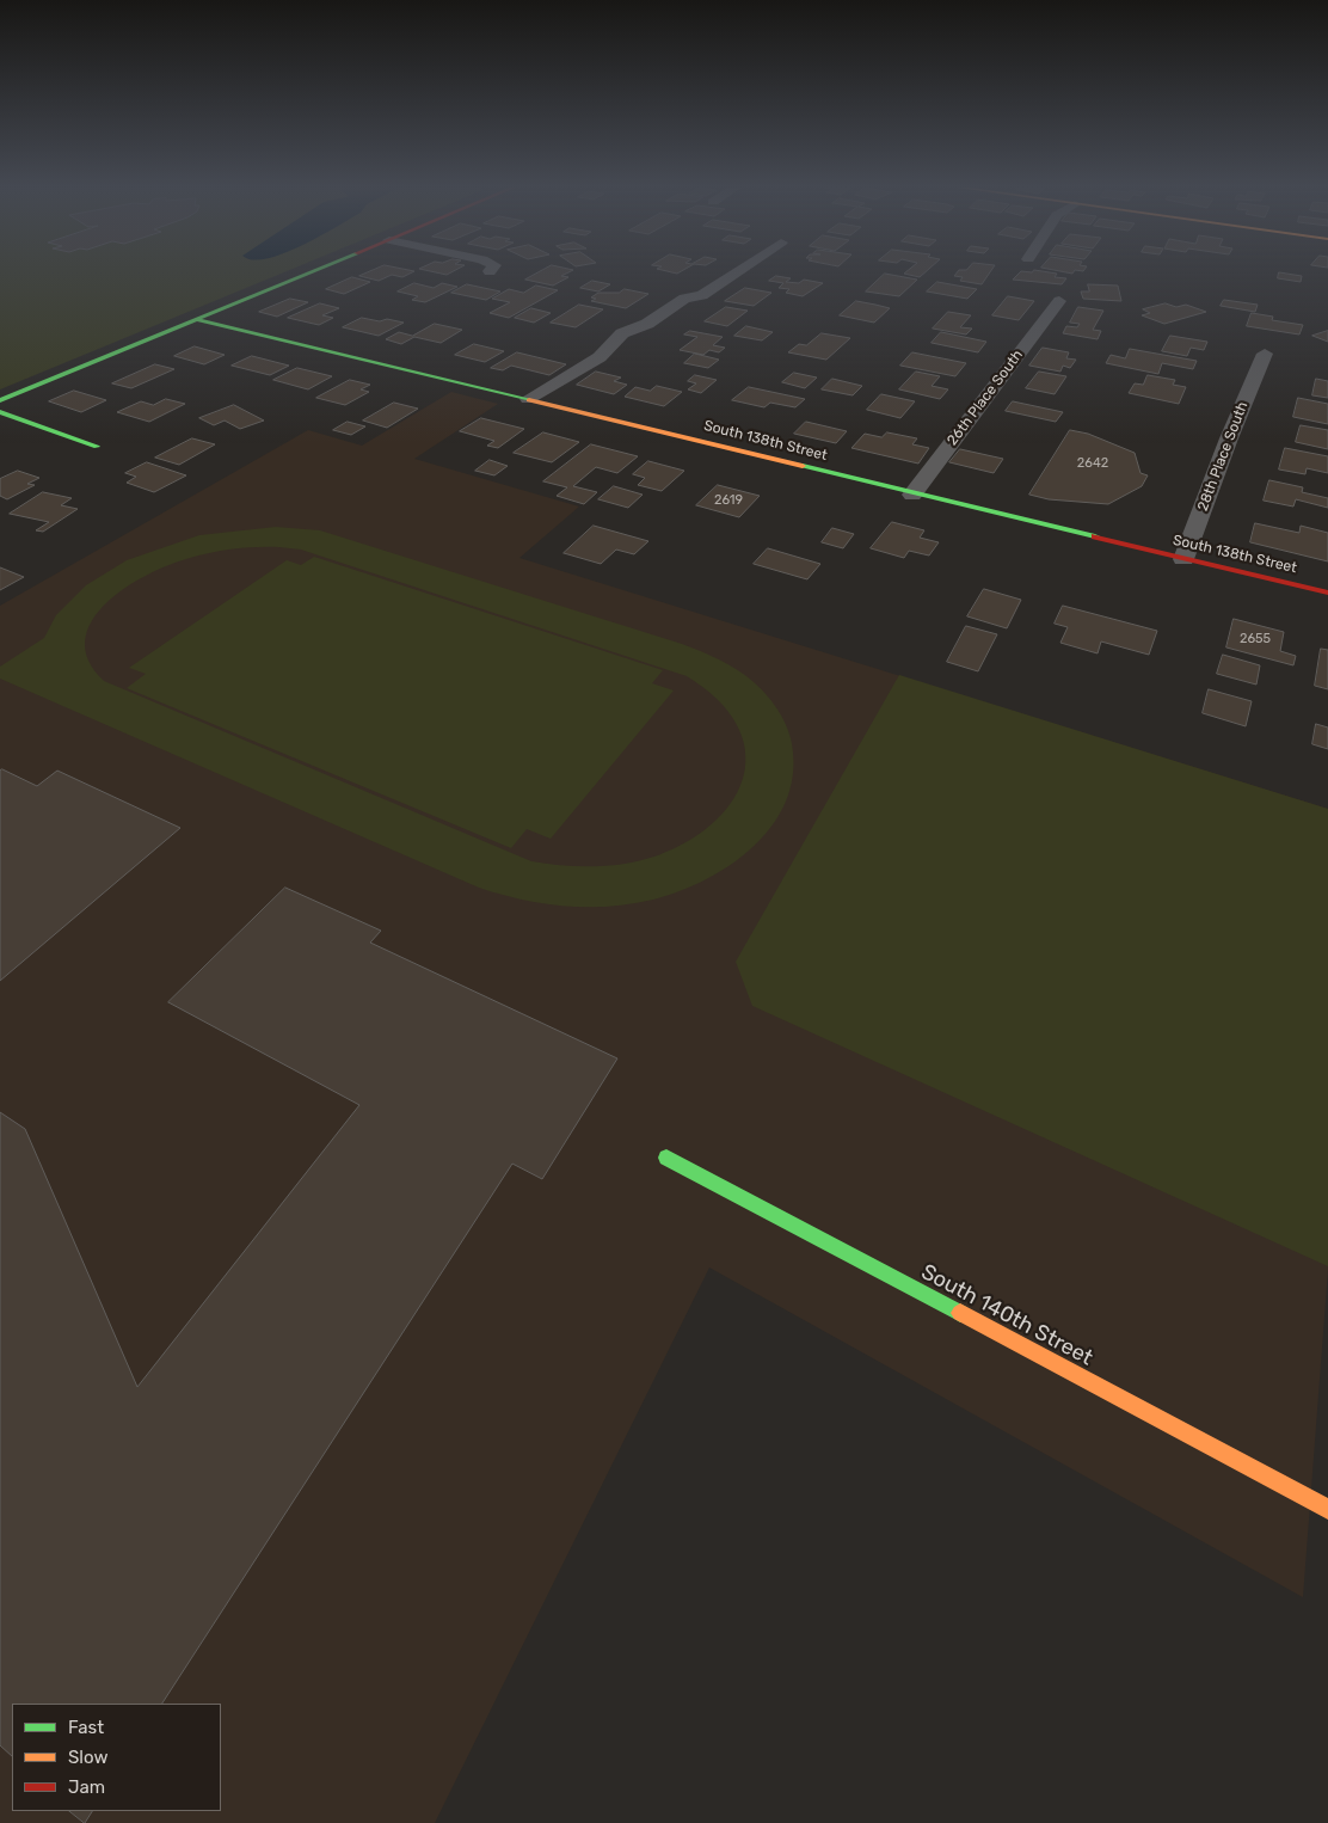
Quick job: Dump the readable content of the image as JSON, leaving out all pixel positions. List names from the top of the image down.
{
  "streets": {
    "street": [
      "26th Place South",
      "South 138th Street",
      "28th Place South",
      "South 140th Street"
    ]
  },
  "crossings": [
    ["26th Place South", "South 138th Street"],
    ["South 138th Street", "28th Place South"]
  ],
  "house_numbers": ["2642", "2619", "2655"],
  "legend": ["Fast", "Slow", "Jam"]
}
